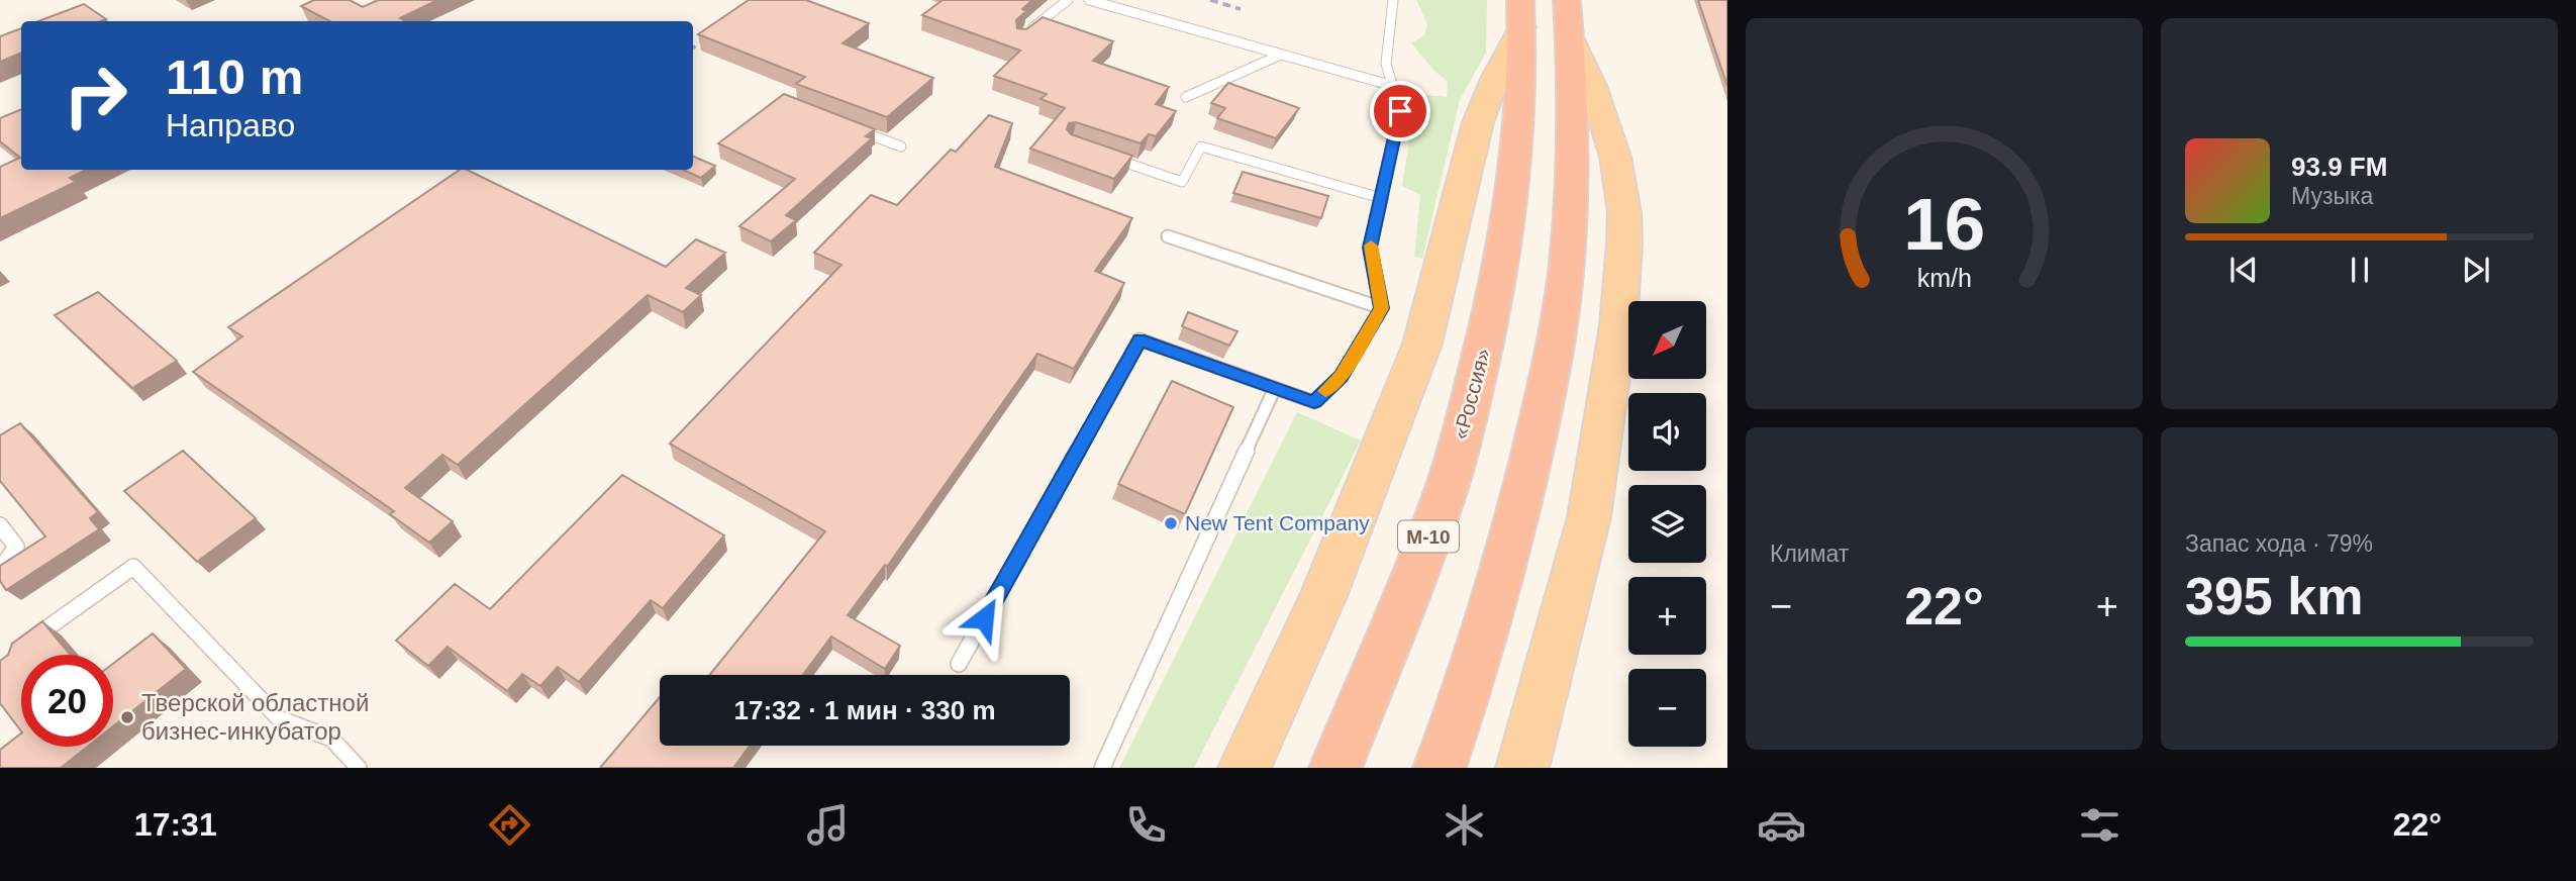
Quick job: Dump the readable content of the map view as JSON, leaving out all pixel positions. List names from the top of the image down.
{
  "streets": {
    "highway": ["«Россия»", "М-10"]
  },
  "places": ["New Tent Company", "Тверской областной бизнес-инкубатор"],
  "north": "bottom left",
  "page": {
    "turn": ["110 m", "Направо"],
    "song": ["93.9 FM", "Музыка"],
    "map_buttons": ["+", "−"],
    "tile": [
      "Климат",
      ["Запас хода · 79%", "395 km"]
    ],
    "heat": ["−", "22°", "+"],
    "limit": "20",
    "trip": "17:32 · 1 мин · 330 m",
    "tabs": ["17:31", "22°"],
    "gauge": ["16", "km/h"]
  }
}
